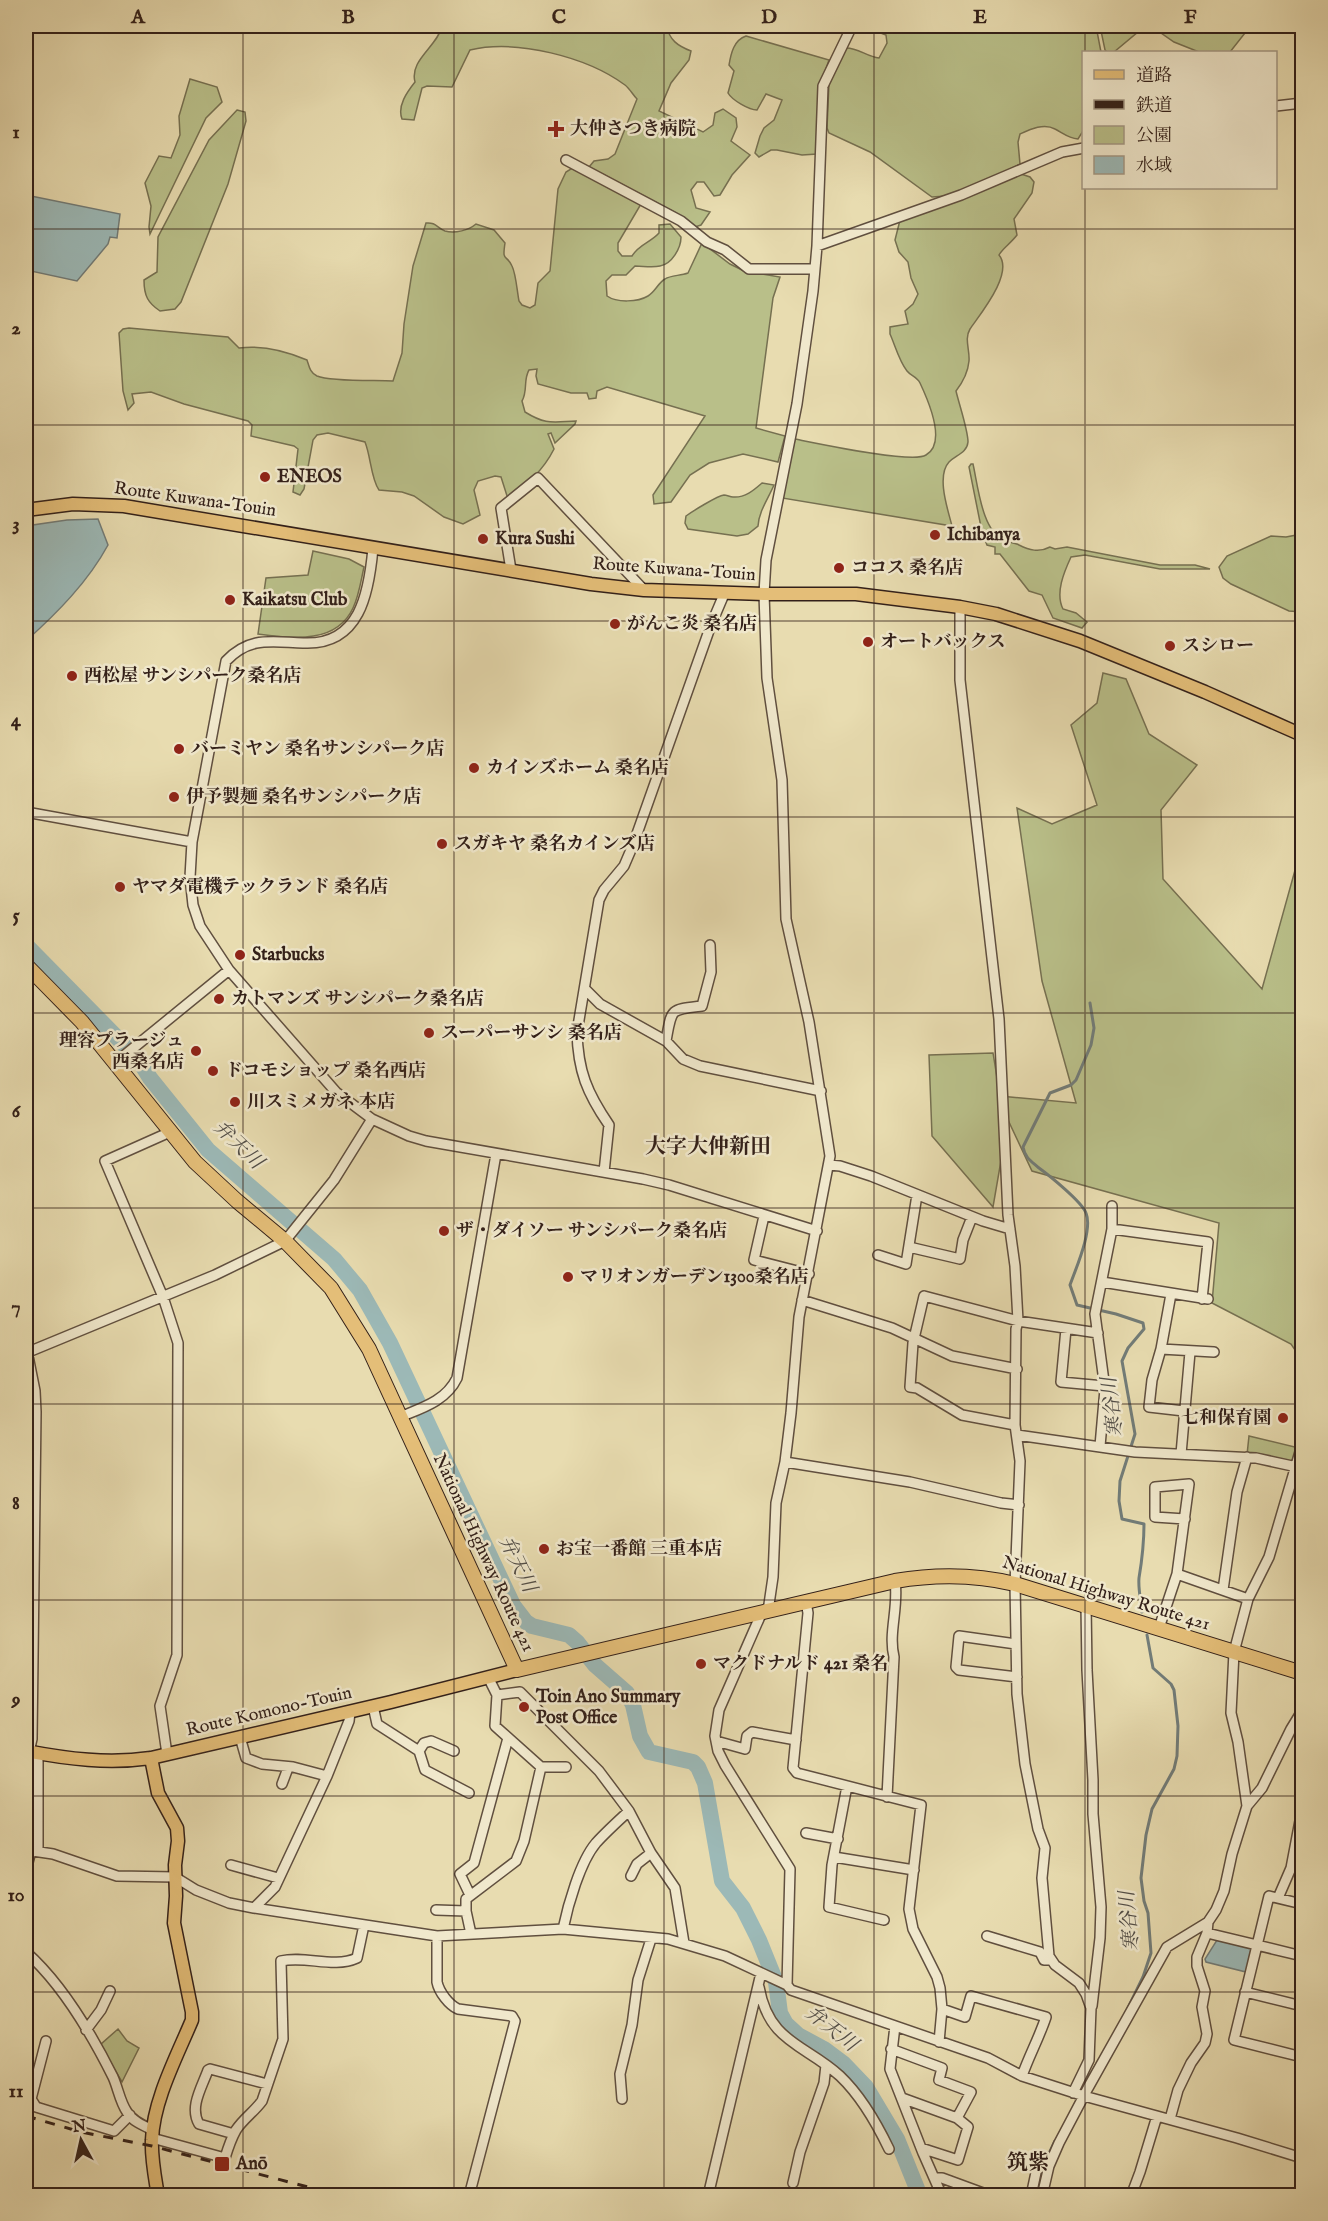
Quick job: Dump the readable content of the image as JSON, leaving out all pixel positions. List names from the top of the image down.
{
  "streets": {
    "highway": ["National Highway Route 421"],
    "main road": ["Route Kuwana-Touin", "Route Komono-Touin"]
  },
  "crossings": [
    ["National Highway Route 421", "Route Komono-Touin"]
  ],
  "districts": ["大字大仲新田", "筑紫"],
  "water": ["弁天川", "寒谷川"],
  "places": {
    "health": ["大仲さつき病院"],
    "other": [
      "ENEOS",
      "Ichibanya",
      "Kura Sushi",
      "ココス 桑名店",
      "Kaikatsu Club",
      "がんこ炎 桑名店",
      "オートバックス",
      "スシロー",
      "西松屋 サンシパーク桑名店",
      "バーミヤン 桑名サンシパーク店",
      "カインズホーム 桑名店",
      "伊予製麺 桑名サンシパーク店",
      "スガキヤ 桑名カインズ店",
      "ヤマダ電機テックランド 桑名店",
      "Starbucks",
      "カトマンズ サンシパーク桑名店",
      "スーパーサンシ 桑名店",
      "理容プラージュ 西桑名店",
      "ドコモショップ 桑名西店",
      "川スミメガネ 本店",
      "ザ・ダイソー サンシパーク桑名店",
      "マリオンガーデン1300桑名店",
      "七和保育園",
      "お宝一番館 三重本店",
      "マクドナルド 421 桑名",
      "Toin Ano Summary Post Office"
    ],
    "transit": ["Anō"]
  },
  "legend": [
    "道路",
    "鉄道",
    "公園",
    "水域"
  ],
  "north": "top",
  "grid": {
    "columns": [
      "A",
      "B",
      "C",
      "D",
      "E",
      "F"
    ],
    "rows": [
      "1",
      "2",
      "3",
      "4",
      "5",
      "6",
      "7",
      "8",
      "9",
      "10",
      "11"
    ]
  }
}
